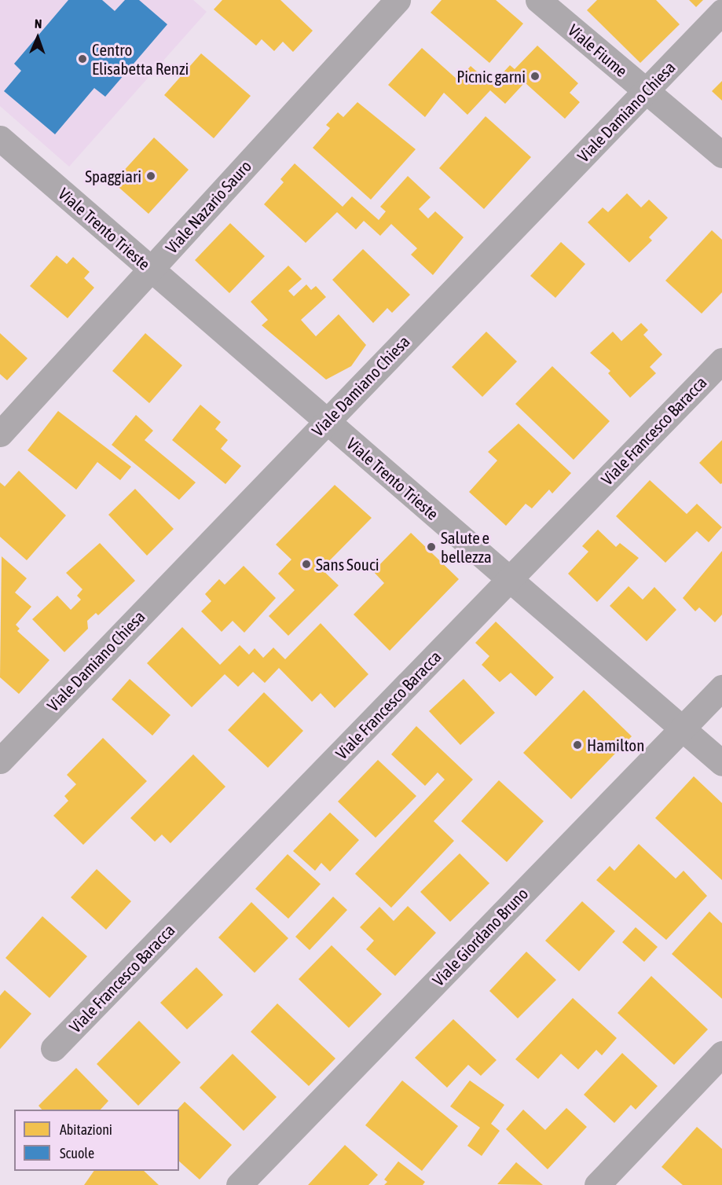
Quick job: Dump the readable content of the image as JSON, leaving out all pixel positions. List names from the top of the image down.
{
  "streets": {
    "street": [
      "Viale Fiume",
      "Viale Damiano Chiesa",
      "Viale Nazario Sauro",
      "Viale Trento Trieste",
      "Viale Francesco Baracca",
      "Viale Giordano Bruno"
    ]
  },
  "crossings": [
    ["Viale Fiume", "Viale Damiano Chiesa"],
    ["Viale Damiano Chiesa", "Viale Trento Trieste"],
    ["Viale Nazario Sauro", "Viale Trento Trieste"],
    ["Viale Trento Trieste", "Viale Francesco Baracca"],
    ["Viale Trento Trieste", "Viale Giordano Bruno"]
  ],
  "places": [
    "Centro Elisabetta Renzi",
    "Picnic garni",
    "Spaggiari",
    "Salute e bellezza",
    "Sans Souci",
    "Hamilton"
  ],
  "legend": ["Abitazioni", "Scuole"],
  "north": "top"
}
